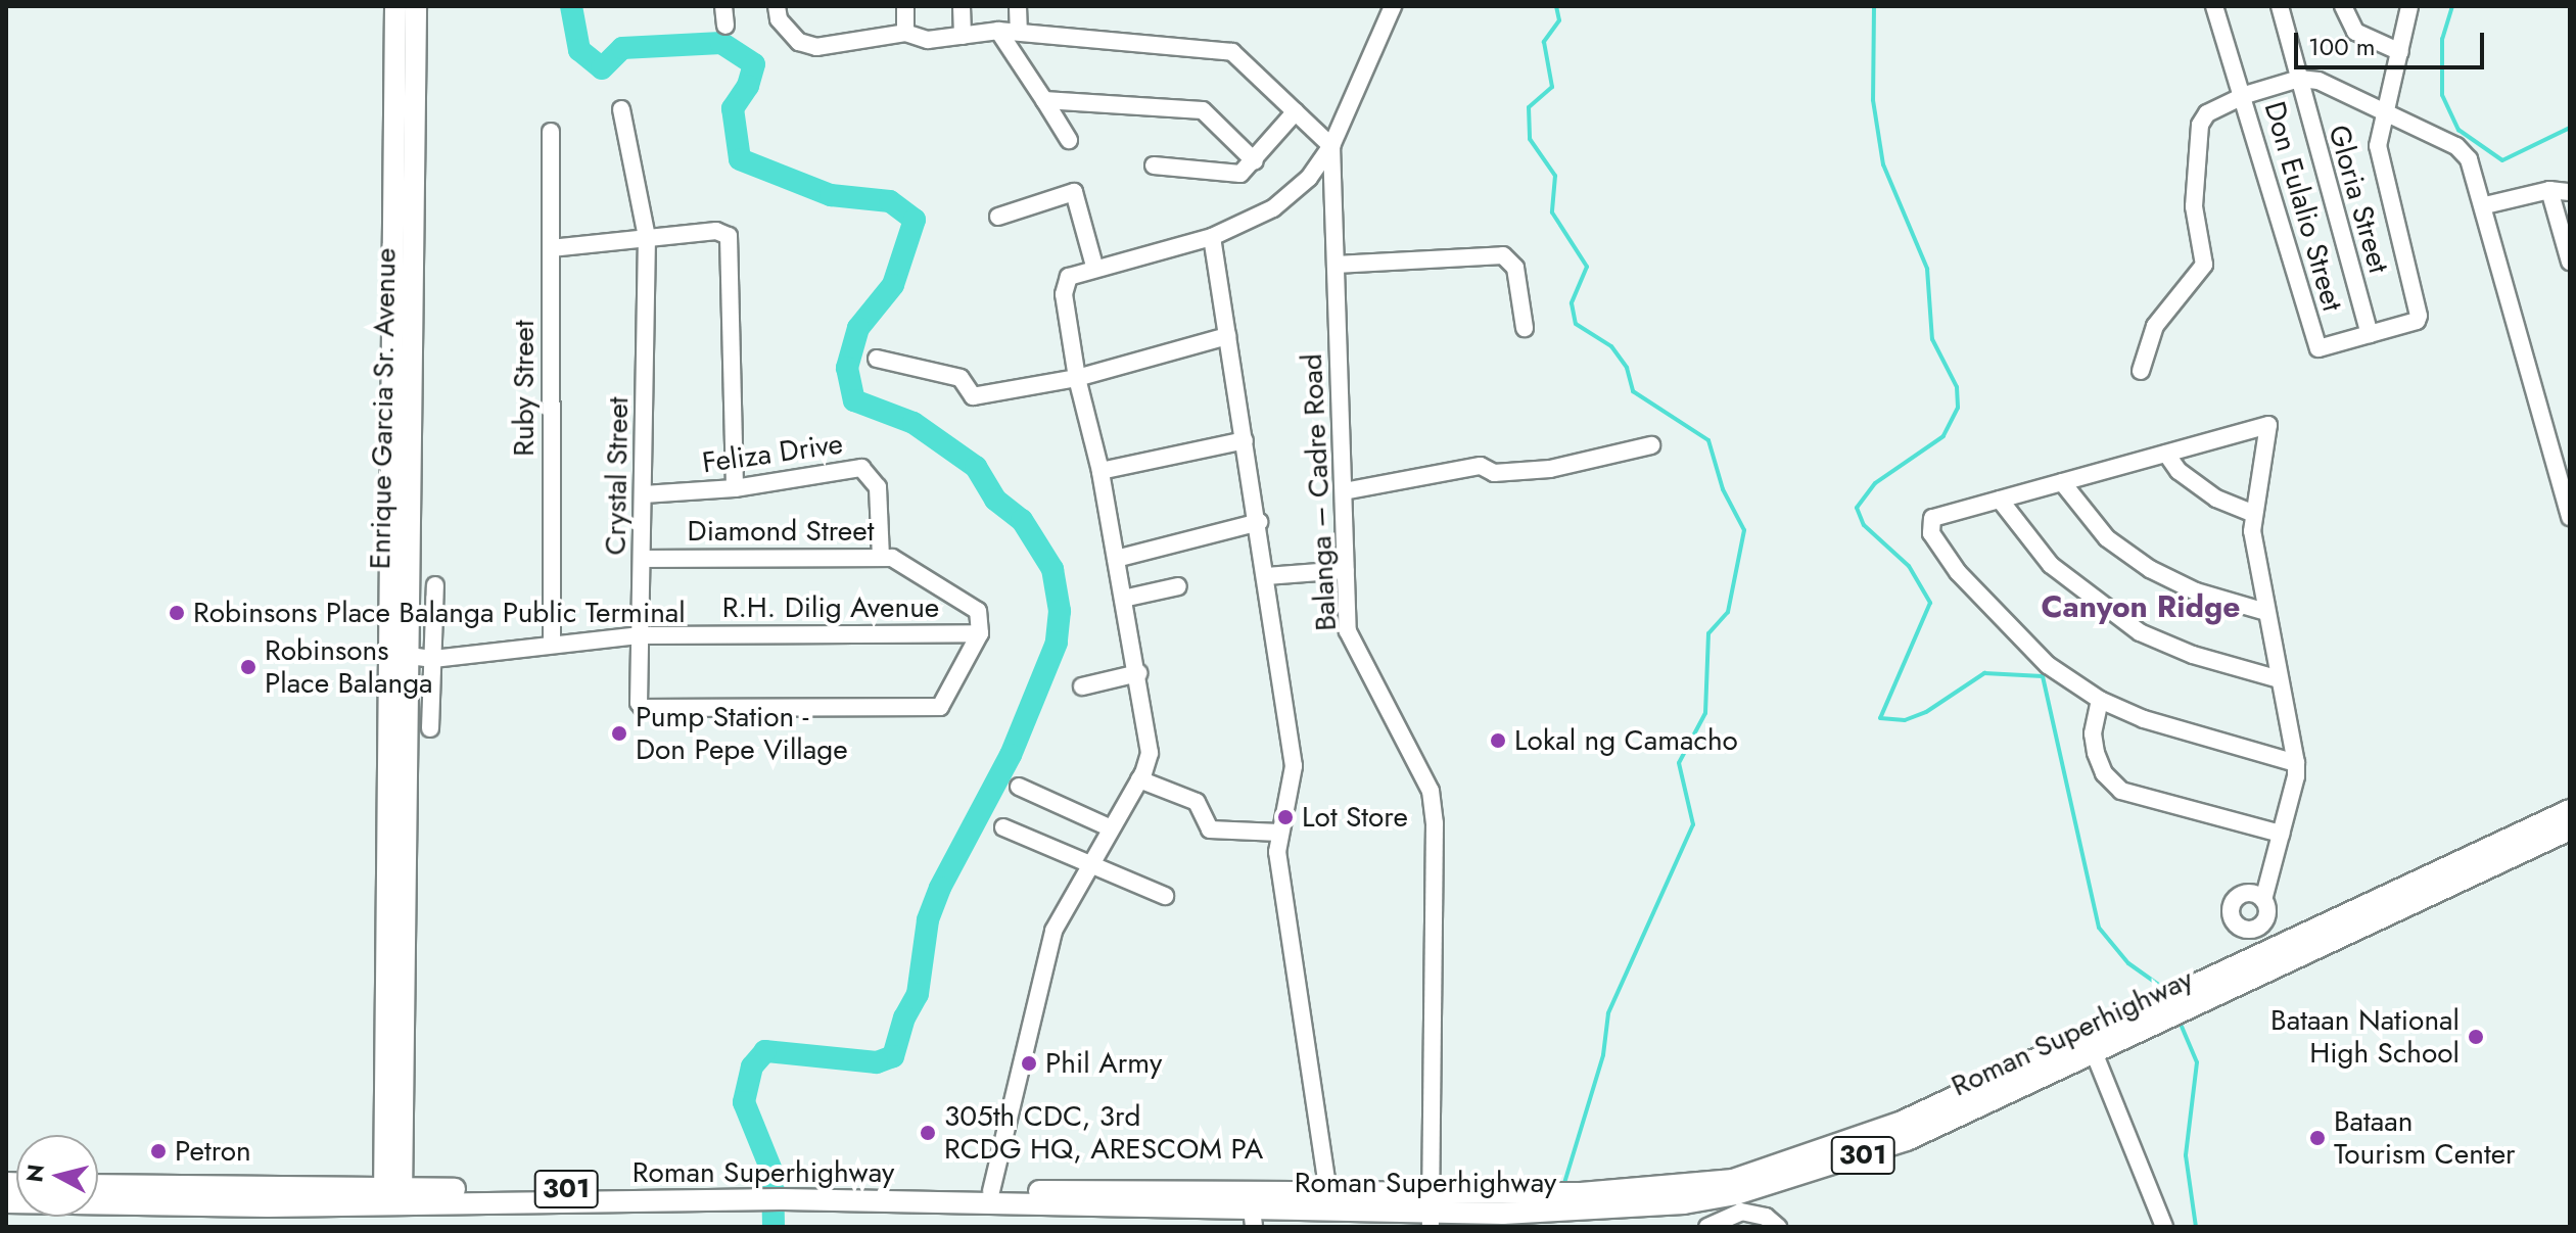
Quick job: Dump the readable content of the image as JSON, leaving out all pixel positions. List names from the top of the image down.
{
  "streets": {
    "main road": ["Enrique Garcia Sr. Avenue", "Roman Superhighway", "301"],
    "street": [
      "Gloria Street",
      "Don Eulalio Street",
      "Ruby Street",
      "Feliza Drive",
      "Crystal Street",
      "Balanga – Cadre Road",
      "Diamond Street",
      "R.H. Dilig Avenue"
    ]
  },
  "crossings": [
    ["Gloria Street", "Don Eulalio Street"],
    ["Ruby Street", "R.H. Dilig Avenue"],
    ["Enrique Garcia Sr. Avenue", "R.H. Dilig Avenue"],
    ["Enrique Garcia Sr. Avenue", "Roman Superhighway"],
    ["Feliza Drive", "Crystal Street"],
    ["Feliza Drive", "Diamond Street"],
    ["Crystal Street", "Diamond Street"],
    ["Crystal Street", "R.H. Dilig Avenue"],
    ["Balanga – Cadre Road", "Roman Superhighway"],
    ["Diamond Street", "R.H. Dilig Avenue"]
  ],
  "districts": ["Canyon Ridge"],
  "places": [
    "Robinsons Place Balanga Public Terminal",
    "Robinsons Place Balanga",
    "Pump Station - Don Pepe Village",
    "Lokal ng Camacho",
    "Lot Store",
    "Bataan National High School",
    "Phil Army",
    "305th CDC, 3rd RCDG HQ, ARESCOM PA",
    "Bataan Tourism Center",
    "Petron"
  ],
  "scale_bar": "100 m",
  "north": "left"
}
